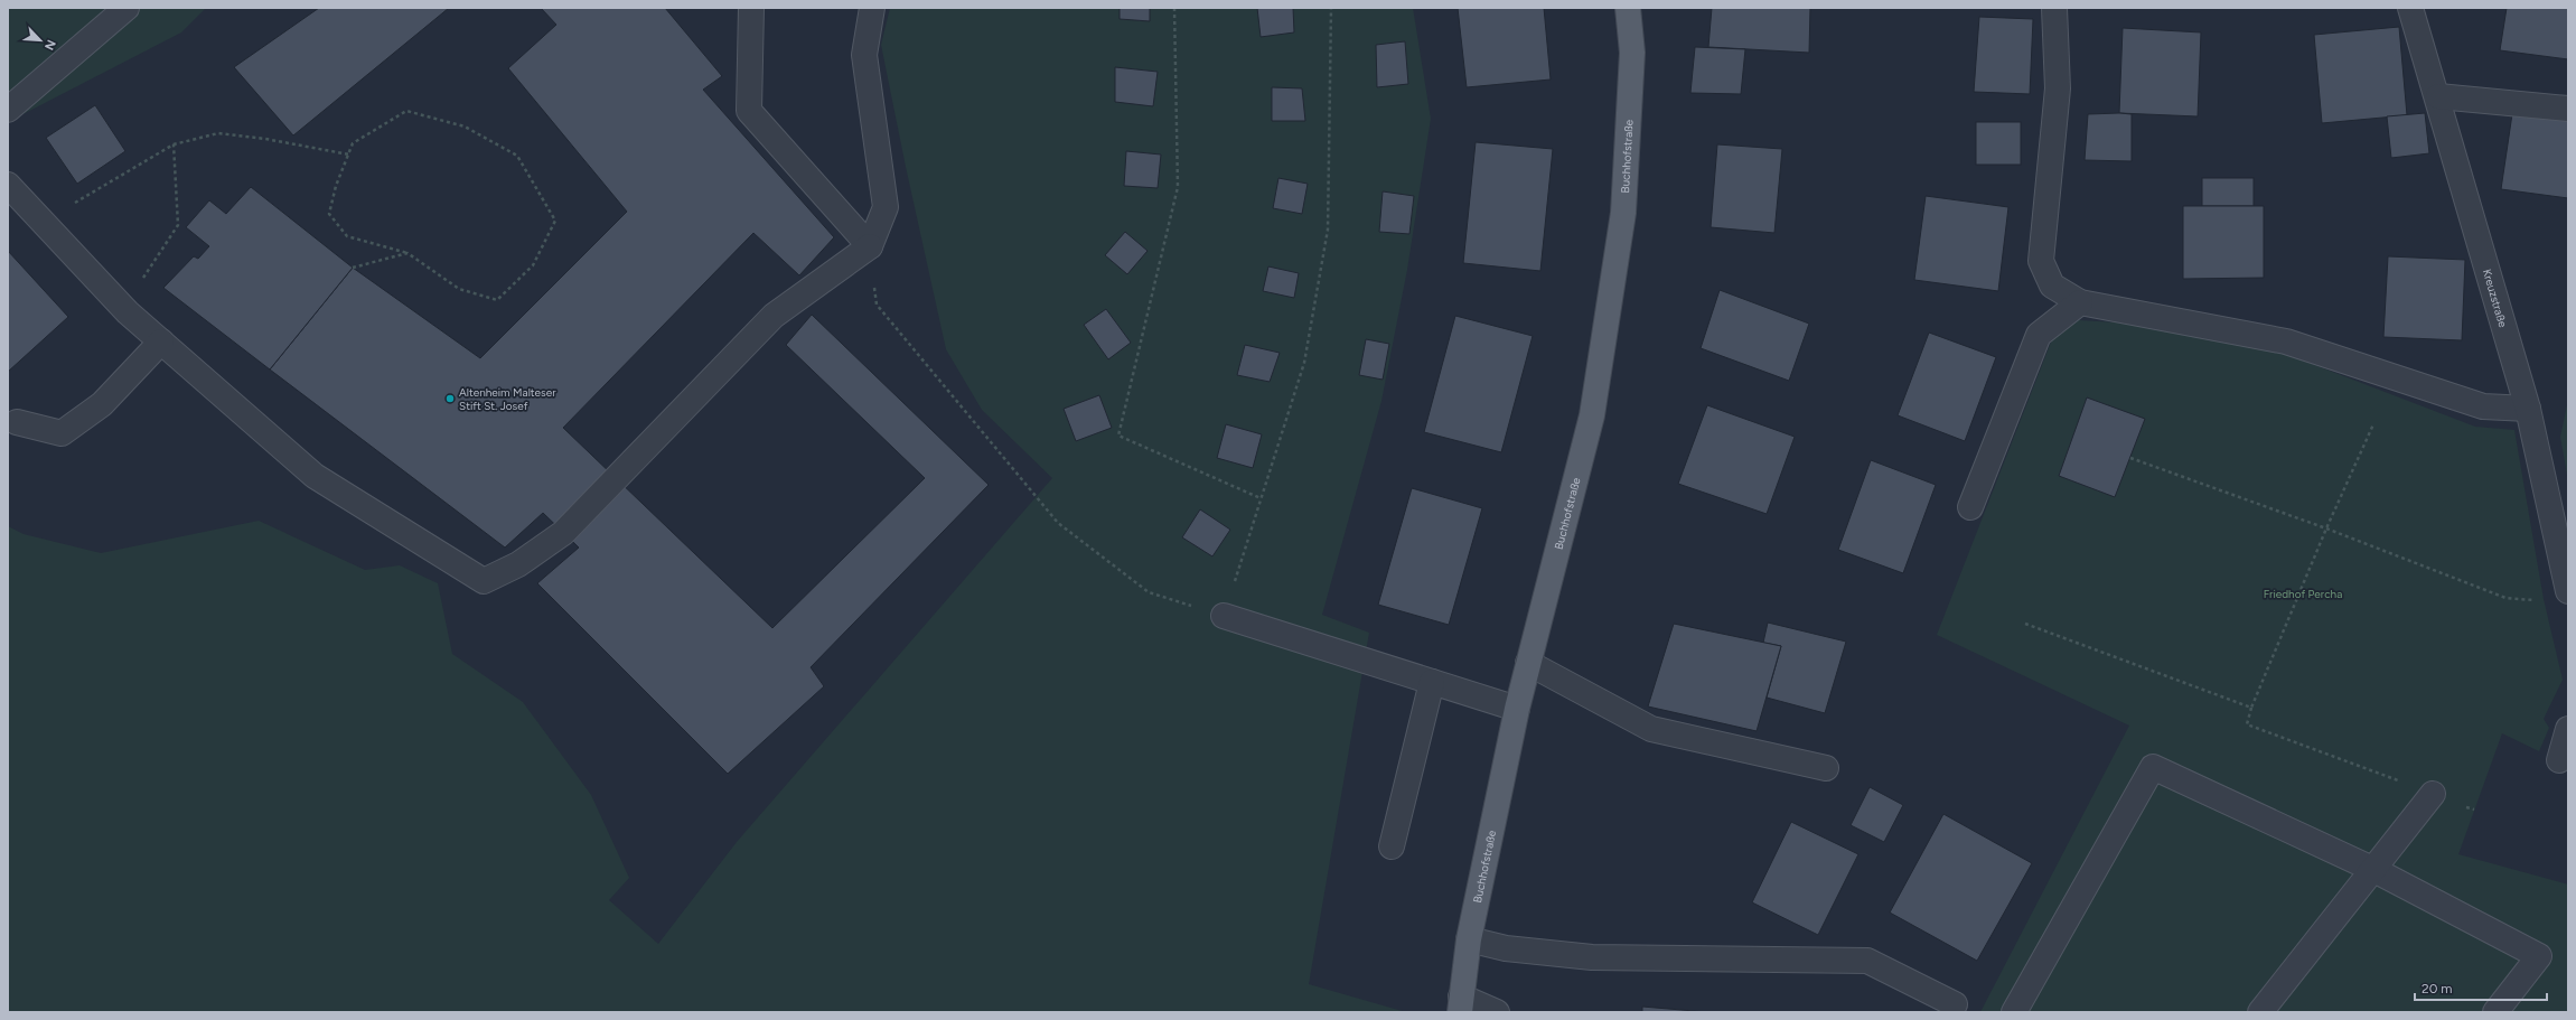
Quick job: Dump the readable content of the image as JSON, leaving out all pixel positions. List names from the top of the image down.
{
  "streets": {
    "main road": ["Buchhofstraße"],
    "street": ["Kreuzstraße"]
  },
  "parks": ["Friedhof Percha"],
  "places": ["Altenheim Malteser Stift St. Josef"],
  "scale_bar": "20 m",
  "north": "bottom right"
}
